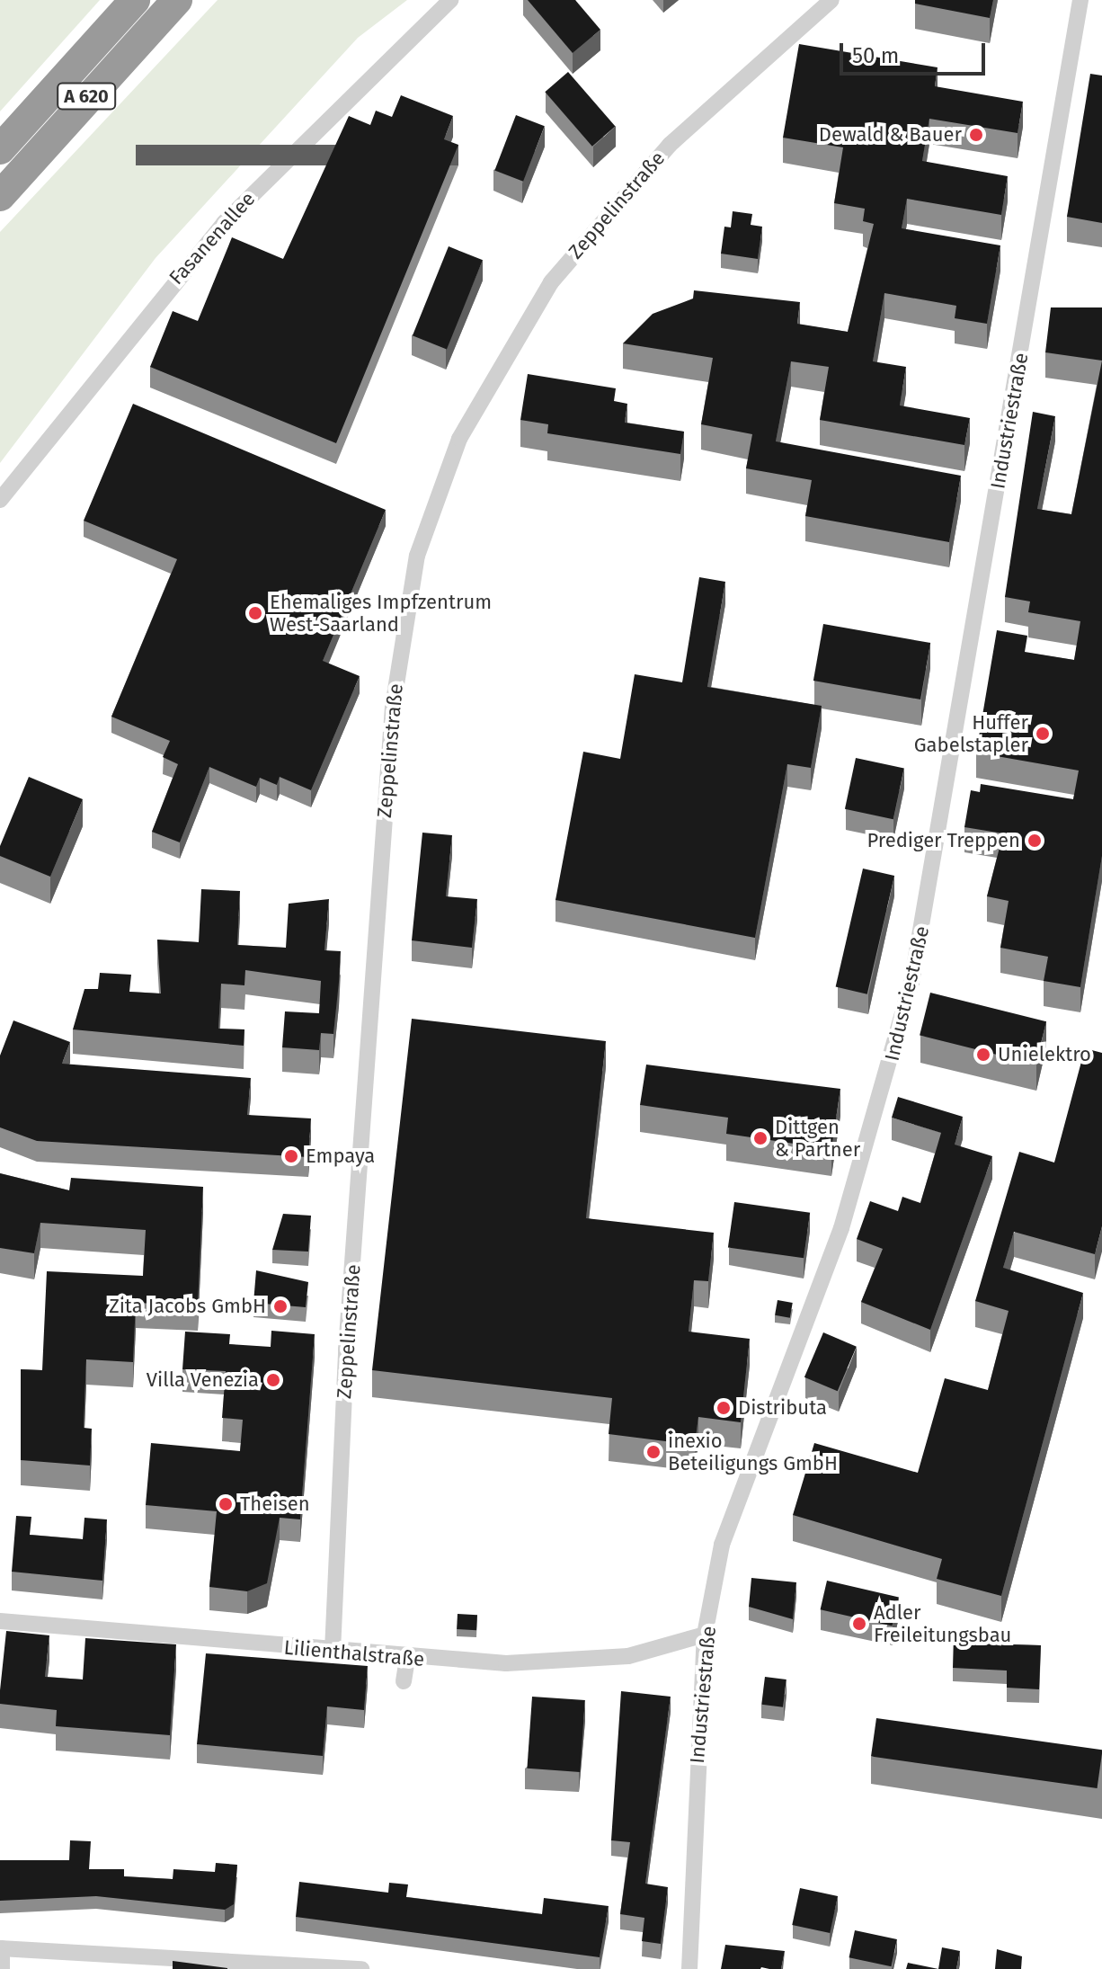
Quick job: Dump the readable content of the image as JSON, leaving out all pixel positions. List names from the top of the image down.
{
  "streets": {
    "highway": ["A 620"],
    "street": [
      "Zeppelinstraße",
      "Fasanenallee",
      "Industriestraße",
      "Lilienthalstraße"
    ]
  },
  "crossings": [
    ["Zeppelinstraße", "Lilienthalstraße"],
    ["Industriestraße", "Lilienthalstraße"]
  ],
  "places": [
    "Dewald & Bauer",
    "Ehemaliges Impfzentrum West-Saarland",
    "Huffer Gabelstapler",
    "Prediger Treppen",
    "Unielektro",
    "Dittgen & Partner",
    "Empaya",
    "Zita Jacobs GmbH",
    "Villa Venezia",
    "Distributa",
    "inexio Beteiligungs GmbH",
    "Theisen",
    "Adler Freileitungsbau"
  ],
  "scale_bar": "50 m"
}
